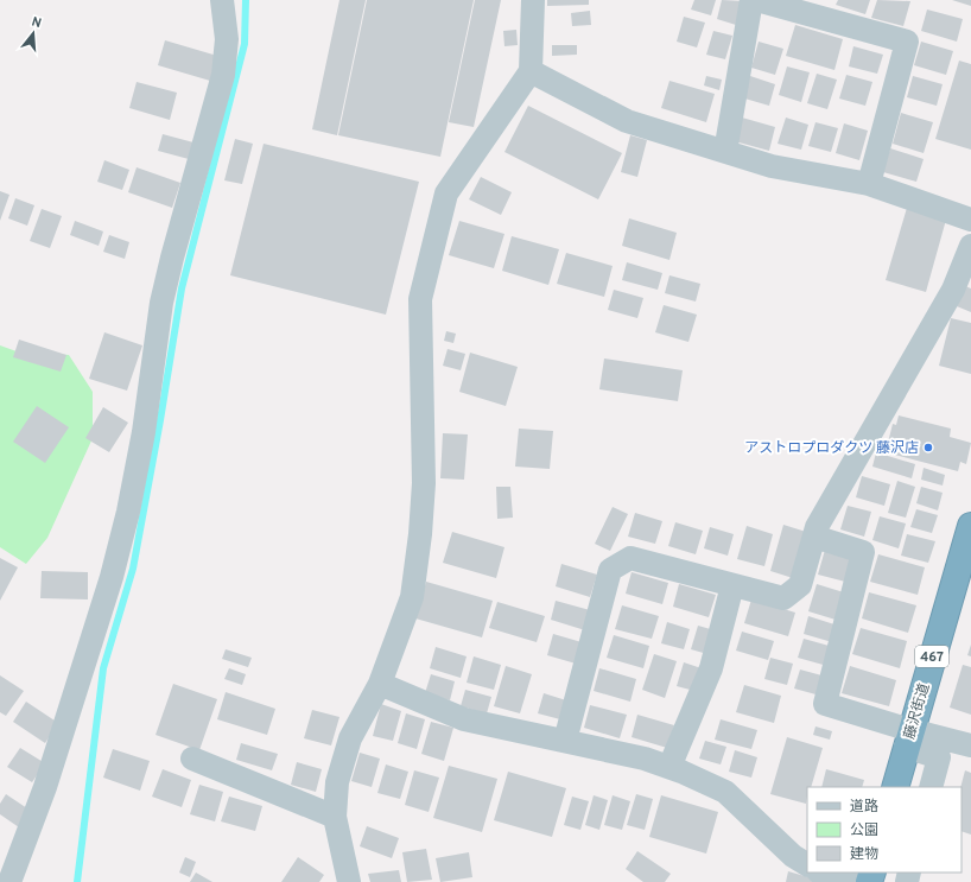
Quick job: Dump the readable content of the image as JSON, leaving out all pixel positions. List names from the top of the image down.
{
  "streets": {
    "highway": ["467", "藤沢街道"]
  },
  "places": ["アストロプロダクツ 藤沢店"],
  "legend": ["道路", "公園", "建物"],
  "north": "top"
}
